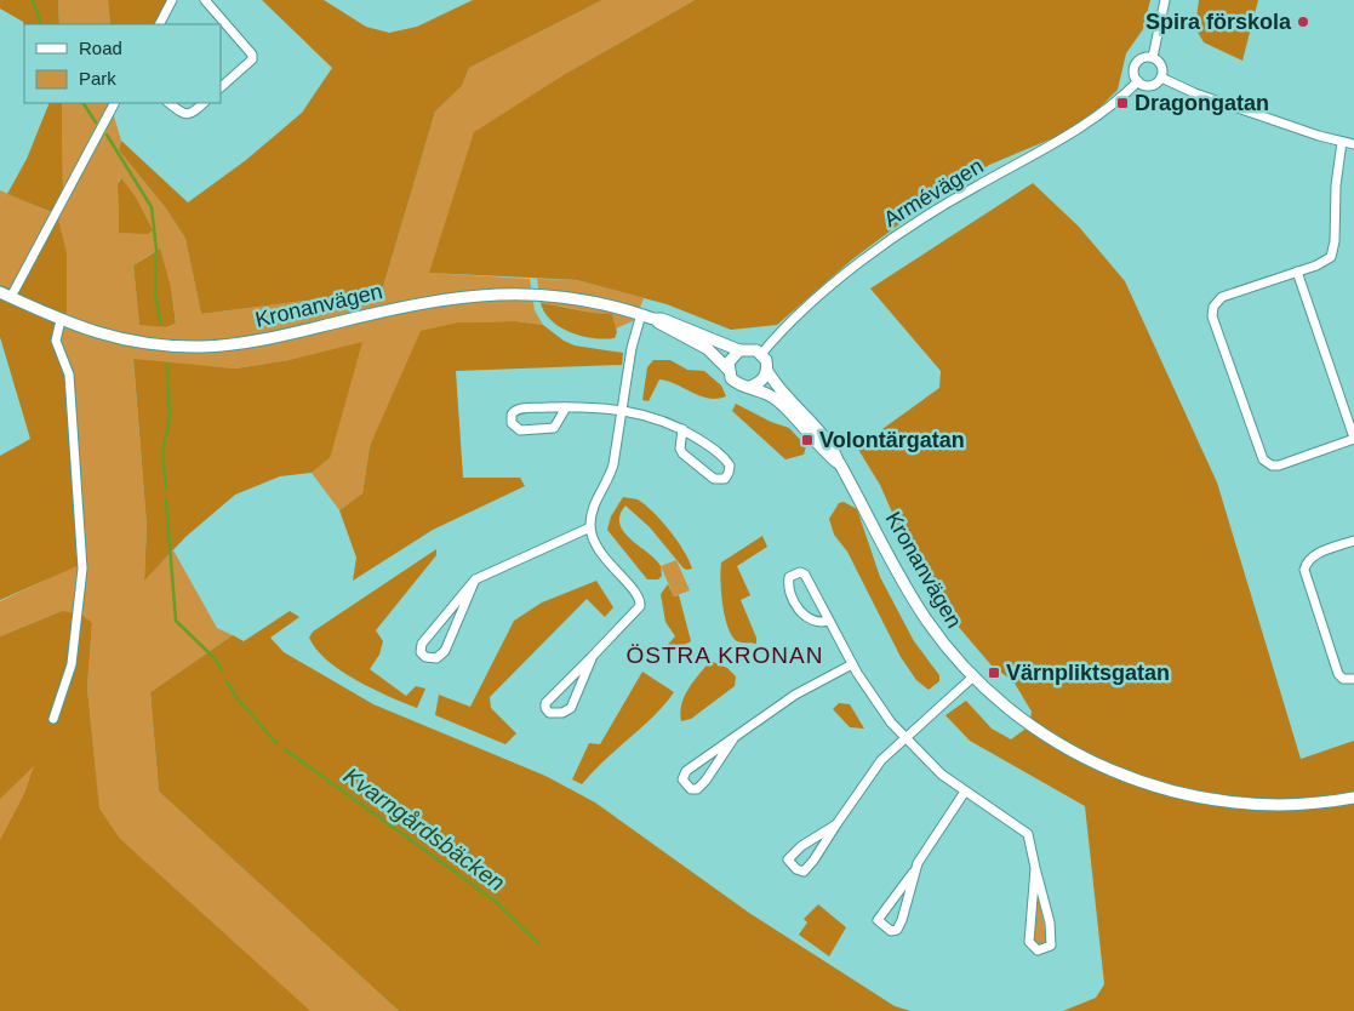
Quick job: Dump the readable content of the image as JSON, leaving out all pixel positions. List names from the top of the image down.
{
  "streets": {
    "street": ["Armévägen", "Kronanvägen"]
  },
  "crossings": [
    ["Armévägen", "Kronanvägen"]
  ],
  "districts": ["ÖSTRA KRONAN"],
  "water": ["Kvarngårdsbäcken"],
  "places": {
    "other": ["Spira förskola"],
    "transit": ["Dragongatan", "Volontärgatan", "Värnpliktsgatan"]
  },
  "legend": ["Road", "Park"]
}
